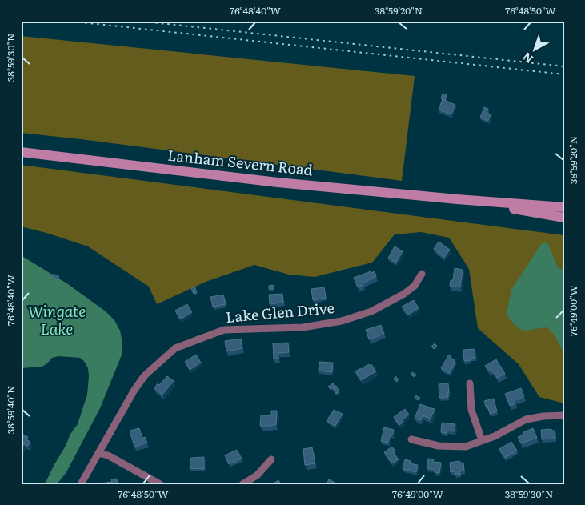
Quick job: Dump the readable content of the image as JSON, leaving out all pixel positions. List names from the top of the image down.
{
  "streets": {
    "main road": ["Lanham Severn Road"],
    "street": ["Lake Glen Drive"]
  },
  "water": ["Wingate Lake"],
  "north": "bottom left",
  "coordinates": [
    "76°48'40\"W",
    "38°59'20\"N",
    "76°48'50\"W",
    "38°59'30\"N",
    "76°49'00\"W",
    "38°59'40\"N"
  ]
}
